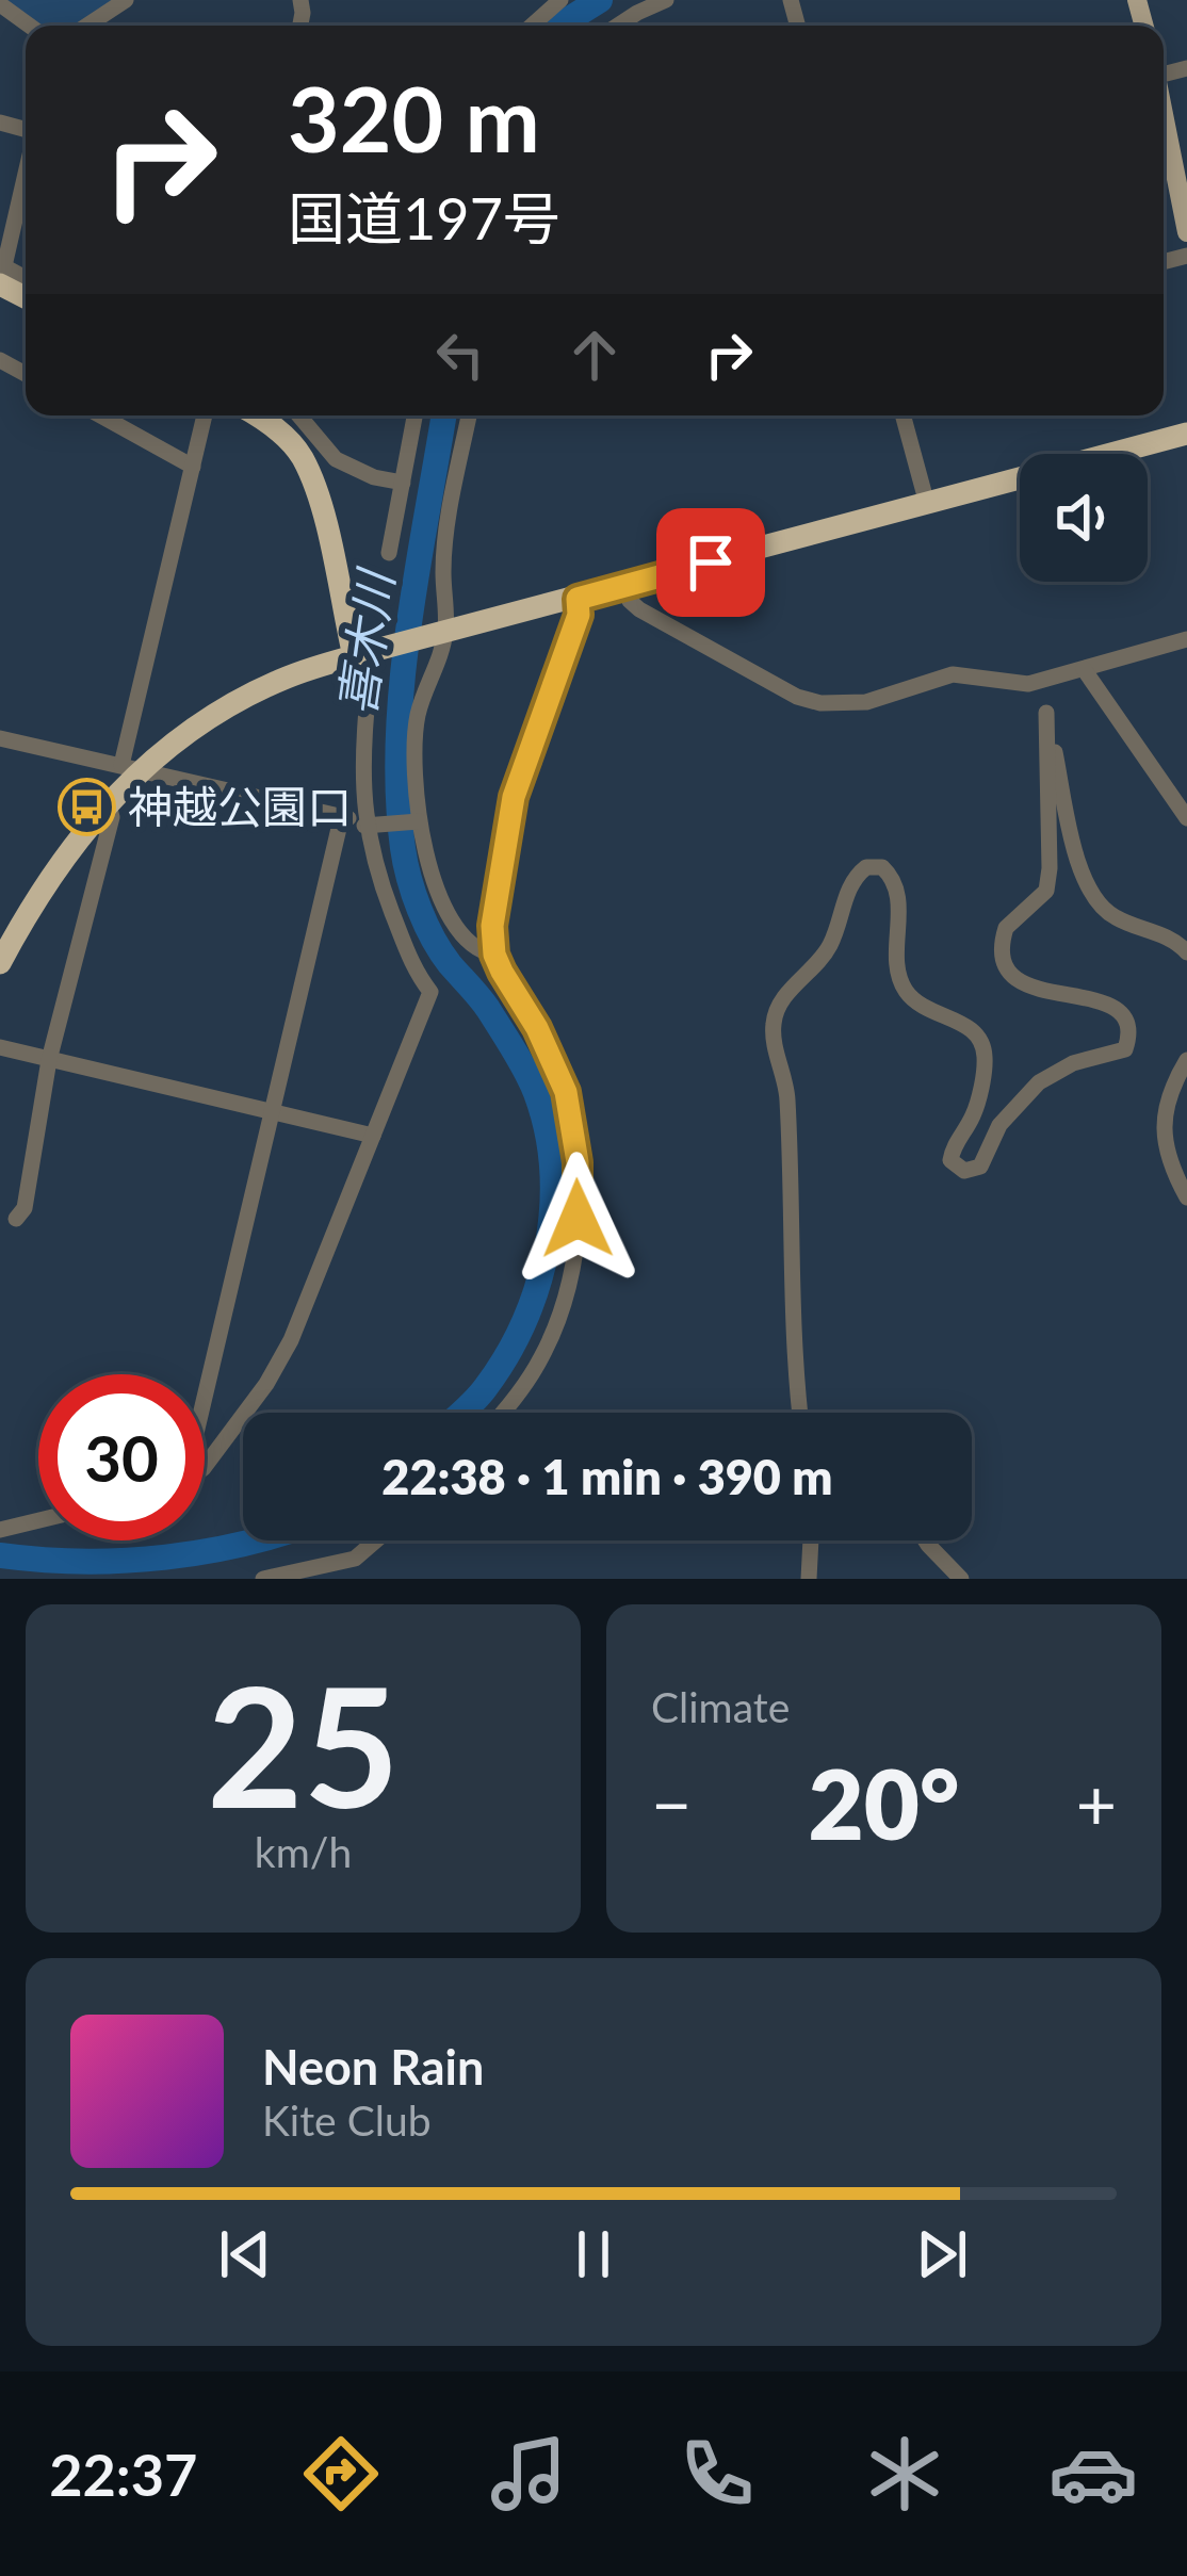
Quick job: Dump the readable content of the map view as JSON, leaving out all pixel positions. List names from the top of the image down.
{
  "water": ["喜木川"],
  "places": {
    "bus stop": ["神越公園口"]
  },
  "page": {
    "turn": ["320 m", "国道197号"],
    "limit": "30",
    "trip": "22:38 · 1 min · 390 m",
    "tile": [
      ["25", "km/h"],
      "Climate"
    ],
    "heat": ["−", "20°", "+"],
    "song": ["Neon Rain", "Kite Club"],
    "tabs": "22:37"
  }
}
